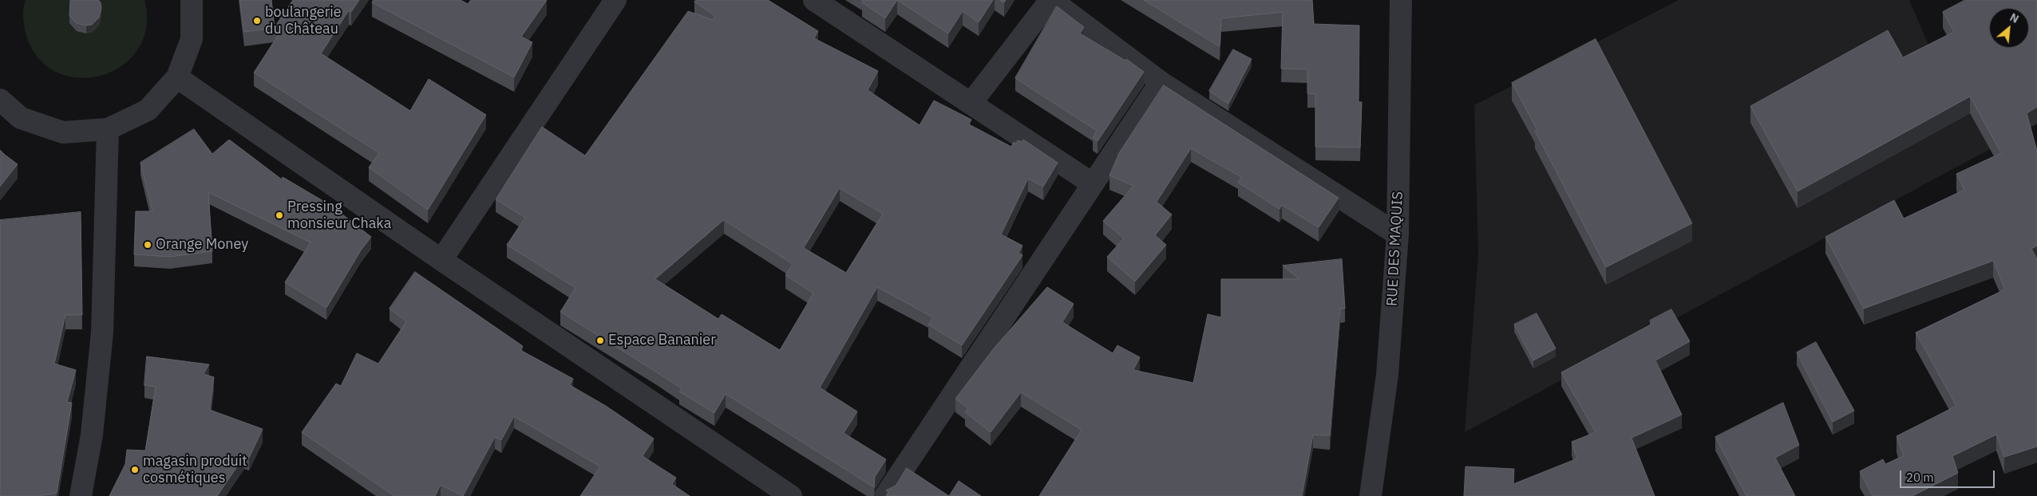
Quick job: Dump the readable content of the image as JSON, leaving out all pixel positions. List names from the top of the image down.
{
  "streets": {
    "street": ["RUE DES MAQUIS"]
  },
  "places": [
    "boulangerie du Château",
    "Pressing monsieur Chaka",
    "Orange Money",
    "Espace Bananier",
    "magasin produit cosmétiques"
  ],
  "scale_bar": "20 m",
  "north": "top right"
}
